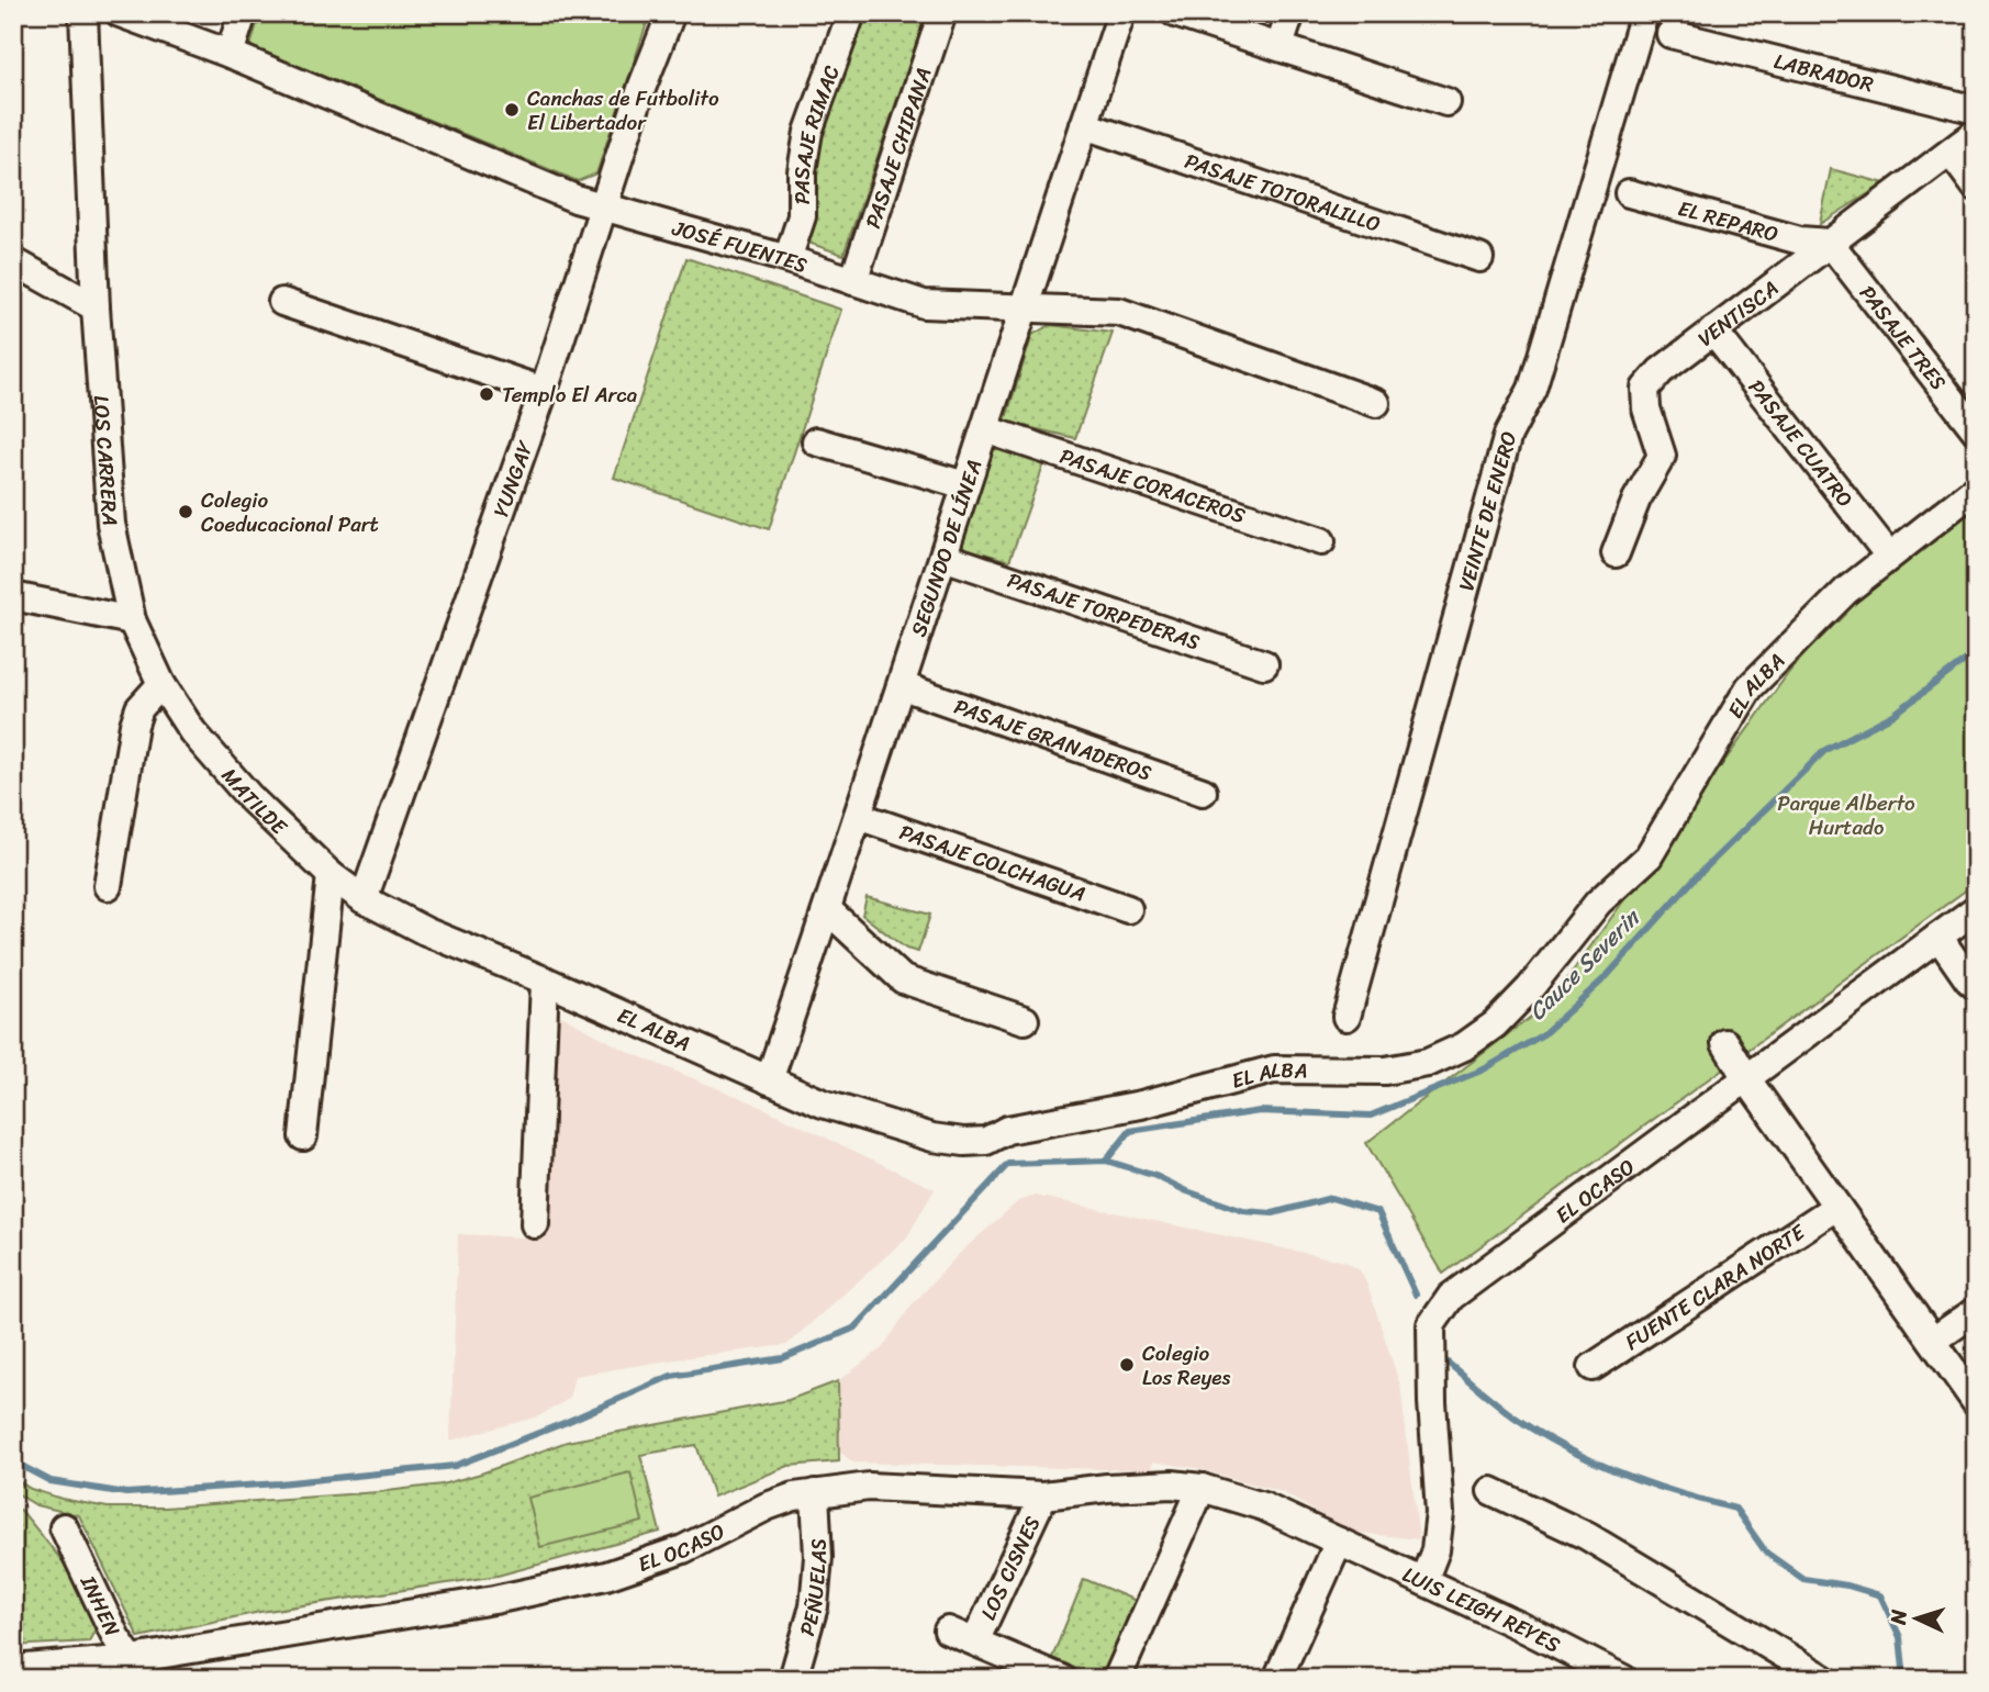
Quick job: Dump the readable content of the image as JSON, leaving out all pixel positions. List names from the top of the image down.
{
  "streets": {
    "street": [
      "LABRADOR",
      "PASAJE RIMAC",
      "PASAJE CHIPANA",
      "PASAJE TOTORALILLO",
      "EL REPARO",
      "JOSÉ FUENTES",
      "VENTISCA",
      "PASAJE TRES",
      "PASAJE CUATRO",
      "LOS CARRERA",
      "YUNGAY",
      "PASAJE CORACEROS",
      "VEINTE DE ENERO",
      "SEGUNDO DE LÍNEA",
      "PASAJE TORPEDERAS",
      "EL ALBA",
      "PASAJE GRANADEROS",
      "MATILDE",
      "PASAJE COLCHAGUA",
      "EL OCASO",
      "FUENTE CLARA NORTE",
      "LOS CISNES",
      "PEÑUELAS",
      "INHEN",
      "LUIS LEIGH REYES"
    ]
  },
  "crossings": [
    ["PASAJE RIMAC", "JOSÉ FUENTES"],
    ["PASAJE CHIPANA", "JOSÉ FUENTES"],
    ["PASAJE TOTORALILLO", "SEGUNDO DE LÍNEA"],
    ["EL REPARO", "VENTISCA"],
    ["EL REPARO", "PASAJE TRES"],
    ["JOSÉ FUENTES", "YUNGAY"],
    ["JOSÉ FUENTES", "SEGUNDO DE LÍNEA"],
    ["VENTISCA", "PASAJE TRES"],
    ["VENTISCA", "PASAJE CUATRO"],
    ["PASAJE CUATRO", "EL ALBA"],
    ["LOS CARRERA", "MATILDE"],
    ["YUNGAY", "EL ALBA"],
    ["YUNGAY", "MATILDE"],
    ["PASAJE CORACEROS", "SEGUNDO DE LÍNEA"],
    ["SEGUNDO DE LÍNEA", "PASAJE TORPEDERAS"],
    ["SEGUNDO DE LÍNEA", "EL ALBA"],
    ["SEGUNDO DE LÍNEA", "PASAJE GRANADEROS"],
    ["SEGUNDO DE LÍNEA", "PASAJE COLCHAGUA"],
    ["EL ALBA", "MATILDE"],
    ["EL OCASO", "LOS CISNES"],
    ["EL OCASO", "PEÑUELAS"],
    ["EL OCASO", "INHEN"],
    ["EL OCASO", "LUIS LEIGH REYES"]
  ],
  "water": ["Cauce Severin"],
  "parks": ["Parque Alberto Hurtado"],
  "places": [
    "Canchas de Futbolito El Libertador",
    "Templo El Arca",
    "Colegio Coeducacional Part",
    "Colegio Los Reyes"
  ],
  "north": "left"
}
